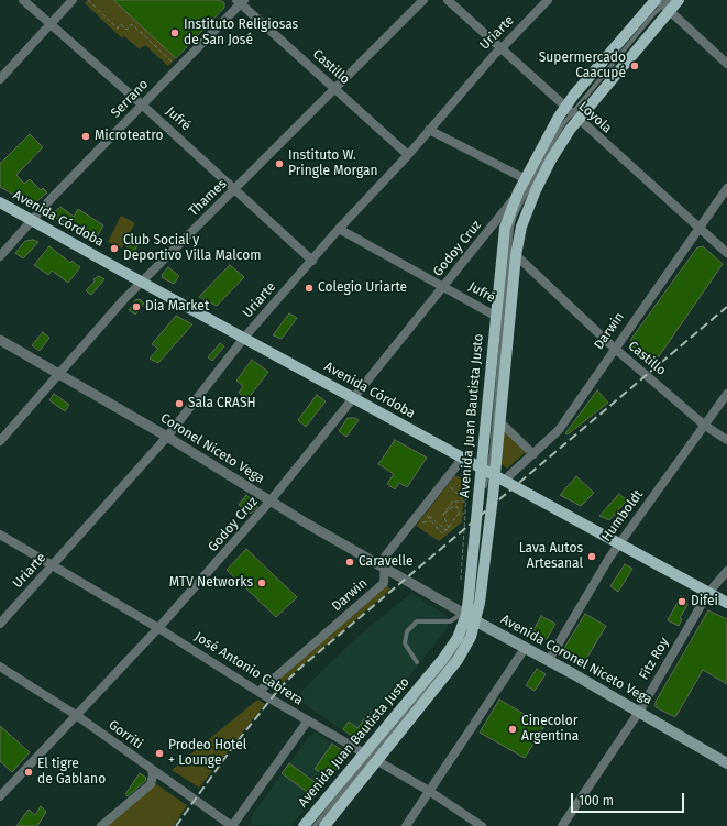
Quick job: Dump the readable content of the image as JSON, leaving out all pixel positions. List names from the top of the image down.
{
  "streets": {
    "main road": ["Avenida Córdoba", "Avenida Juan Bautista Justo", "Avenida Coronel Niceto Vega"],
    "street": [
      "Uriarte",
      "Castillo",
      "Serrano",
      "Loyola",
      "Jufré",
      "Thames",
      "Godoy Cruz",
      "Darwin",
      "Coronel Niceto Vega",
      "Humboldt",
      "Fitz Roy",
      "José Antonio Cabrera",
      "Gorriti"
    ]
  },
  "crossings": [
    ["Uriarte", "Castillo"],
    ["Uriarte", "Loyola"],
    ["Uriarte", "Jufré"],
    ["Uriarte", "Avenida Córdoba"],
    ["Uriarte", "Coronel Niceto Vega"],
    ["Uriarte", "José Antonio Cabrera"],
    ["Castillo", "Serrano"],
    ["Castillo", "Thames"],
    ["Castillo", "Darwin"],
    ["Castillo", "Avenida Juan Bautista Justo"],
    ["Castillo", "Humboldt"],
    ["Serrano", "Jufré"],
    ["Serrano", "Avenida Córdoba"],
    ["Loyola", "Darwin"],
    ["Loyola", "Avenida Juan Bautista Justo"],
    ["Jufré", "Thames"],
    ["Jufré", "Godoy Cruz"],
    ["Jufré", "Avenida Juan Bautista Justo"],
    ["Thames", "Avenida Córdoba"],
    ["Thames", "Coronel Niceto Vega"],
    ["Avenida Córdoba", "Godoy Cruz"],
    ["Avenida Córdoba", "Darwin"],
    ["Avenida Córdoba", "Avenida Juan Bautista Justo"],
    ["Avenida Córdoba", "Humboldt"],
    ["Avenida Córdoba", "Fitz Roy"],
    ["Godoy Cruz", "Avenida Juan Bautista Justo"],
    ["Godoy Cruz", "Coronel Niceto Vega"],
    ["Godoy Cruz", "José Antonio Cabrera"],
    ["Godoy Cruz", "Gorriti"],
    ["Darwin", "Avenida Juan Bautista Justo"],
    ["Darwin", "Coronel Niceto Vega"],
    ["Darwin", "José Antonio Cabrera"],
    ["Avenida Juan Bautista Justo", "Avenida Coronel Niceto Vega"],
    ["Avenida Juan Bautista Justo", "José Antonio Cabrera"],
    ["Coronel Niceto Vega", "Avenida Coronel Niceto Vega"],
    ["Humboldt", "Avenida Coronel Niceto Vega"],
    ["Fitz Roy", "Avenida Coronel Niceto Vega"]
  ],
  "places": [
    "Instituto Religiosas de San José",
    "Supermercado Caacupé",
    "Microteatro",
    "Instituto W. Pringle Morgan",
    "Club Social y Deportivo Villa Malcom",
    "Colegio Uriarte",
    "Dia Market",
    "Sala CRASH",
    "Lava Autos Artesanal",
    "Caravelle",
    "MTV Networks",
    "Difei",
    "Cinecolor Argentina",
    "Prodeo Hotel + Lounge",
    "El tigre de Gablano"
  ],
  "scale_bar": "100 m"
}
